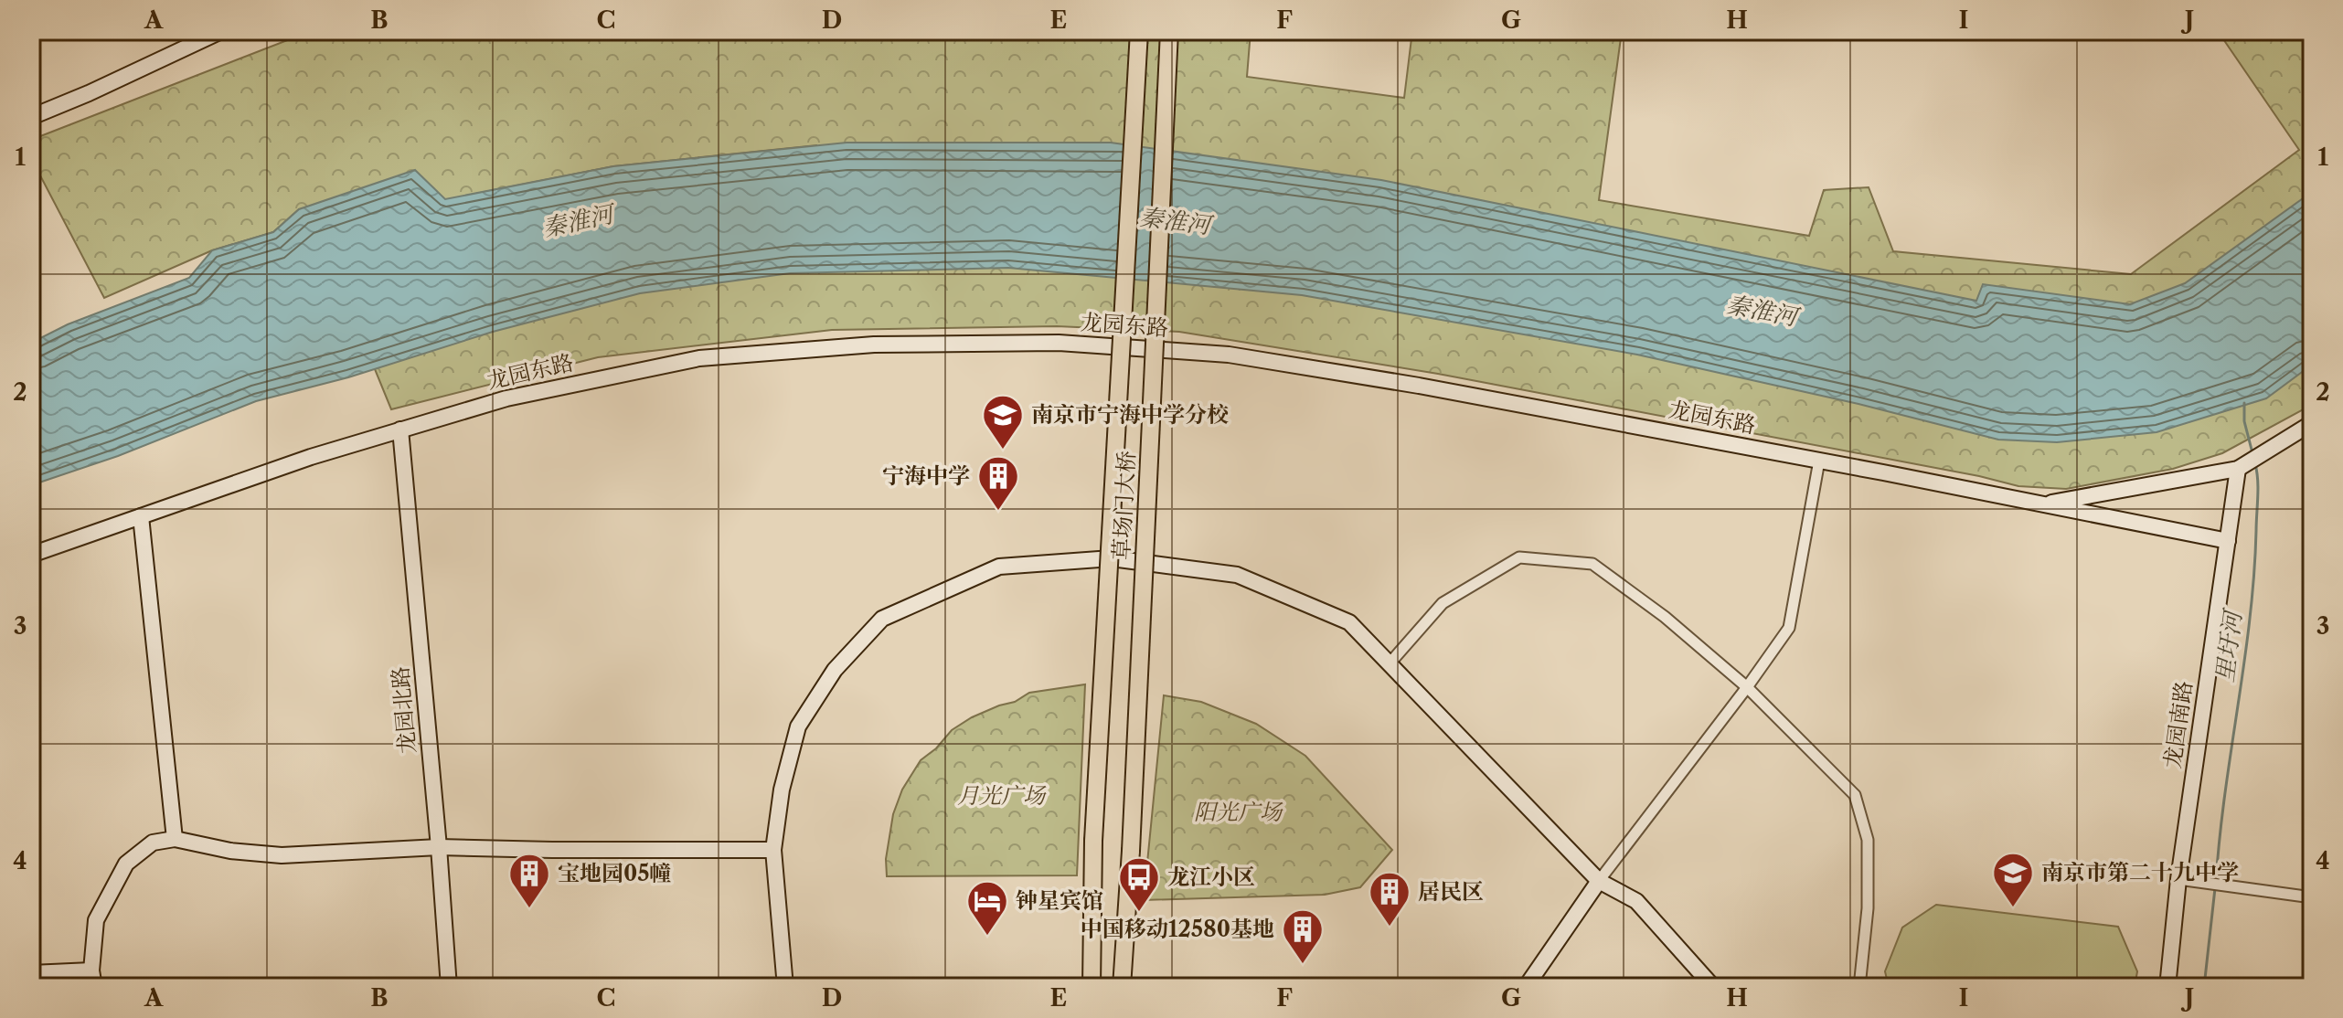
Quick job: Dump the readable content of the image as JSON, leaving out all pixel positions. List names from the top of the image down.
{
  "streets": {
    "main road": ["草场门大桥"],
    "street": ["龙园东路", "龙园北路", "龙园南路"]
  },
  "crossings": [
    ["龙园东路", "龙园北路"],
    ["龙园东路", "龙园南路"]
  ],
  "water": ["秦淮河", "里圩河"],
  "parks": ["月光广场", "阳光广场"],
  "places": {
    "school or university": ["南京市宁海中学分校", "南京市第二十九中学"],
    "building": [
      "宁海中学",
      "宝地园05幢",
      "居民区",
      "中国移动12580基地"
    ],
    "bus stop": ["龙江小区"],
    "hotel": ["钟星宾馆"]
  },
  "grid": {
    "columns": [
      "A",
      "B",
      "C",
      "D",
      "E",
      "F",
      "G",
      "H",
      "I",
      "J"
    ],
    "rows": [
      "1",
      "2",
      "3",
      "4"
    ]
  }
}
